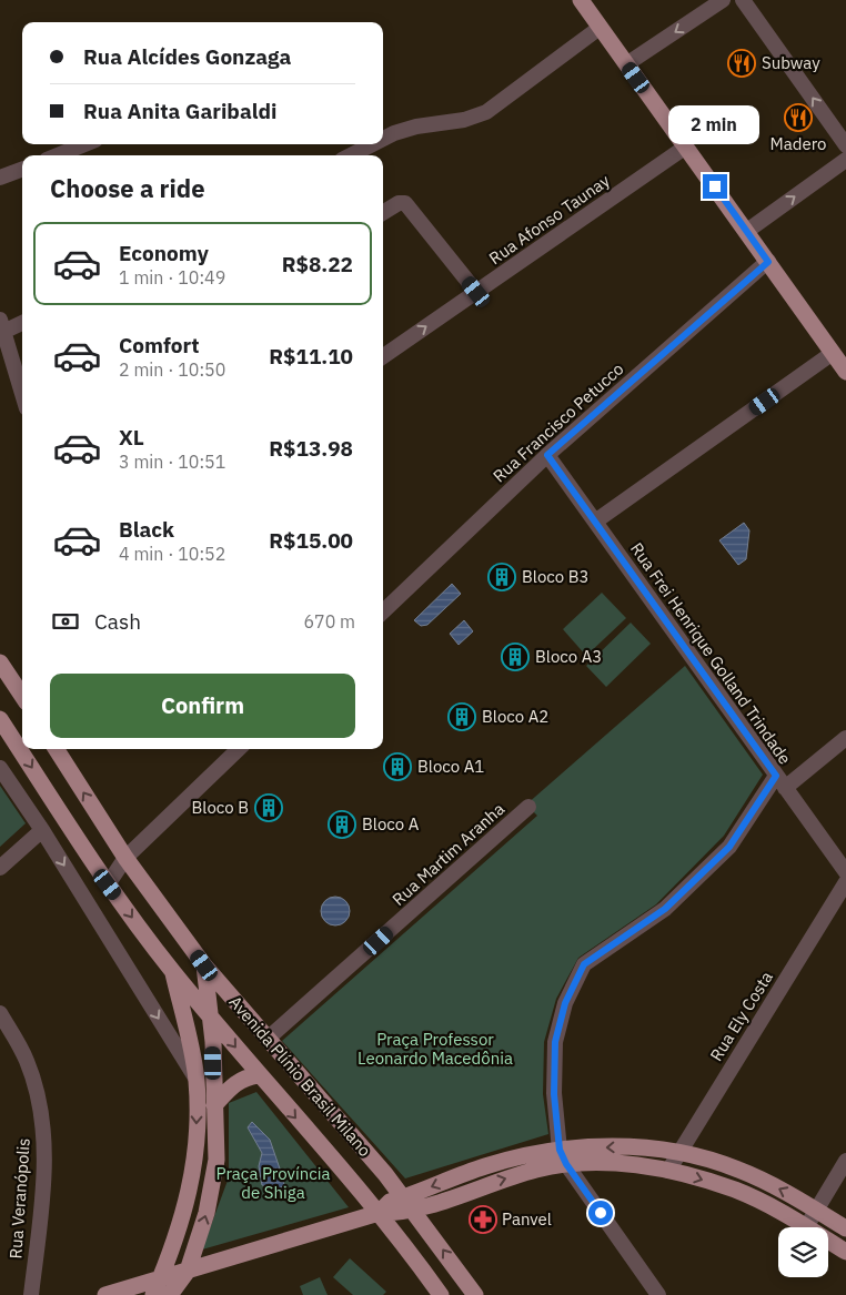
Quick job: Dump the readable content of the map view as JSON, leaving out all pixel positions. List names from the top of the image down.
{
  "streets": {
    "main road": ["Avenida Plínio Brasil Milano"],
    "street": [
      "Rua Afonso Taunay",
      "Rua Francisco Petucco",
      "Rua Frei Henrique Golland Trindade",
      "Rua Martim Aranha",
      "Rua Ely Costa",
      "Rua Veranópolis"
    ]
  },
  "crossings": [
    ["Rua Francisco Petucco", "Rua Frei Henrique Golland Trindade"],
    ["Rua Martim Aranha", "Avenida Plínio Brasil Milano"]
  ],
  "parks": ["Praça Professor Leonardo Macedônia", "Praça Província de Shiga"],
  "places": {
    "restaurant": ["Subway", "Madero"],
    "building": [
      "Bloco B3",
      "Bloco A3",
      "Bloco A2",
      "Bloco A1",
      "Bloco B",
      "Bloco A"
    ],
    "pharmacy": ["Panvel"]
  },
  "page": {
    "banner": ["Rua Alcídes Gonzaga", "Rua Anita Garibaldi"],
    "bubble": "2 min",
    "heading": "Choose a ride",
    "list": [
      {
        "name": "Economy",
        "note": "1 min · 10:49",
        "value": "R$8.22"
      },
      {
        "name": "Comfort",
        "note": "2 min · 10:50",
        "value": "R$11.10"
      },
      {
        "name": "XL",
        "note": "3 min · 10:51",
        "value": "R$13.98"
      },
      {
        "name": "Black",
        "note": "4 min · 10:52",
        "value": "R$15.00"
      }
    ],
    "pay": ["Cash", "670 m"],
    "buttons": "Confirm"
  }
}
